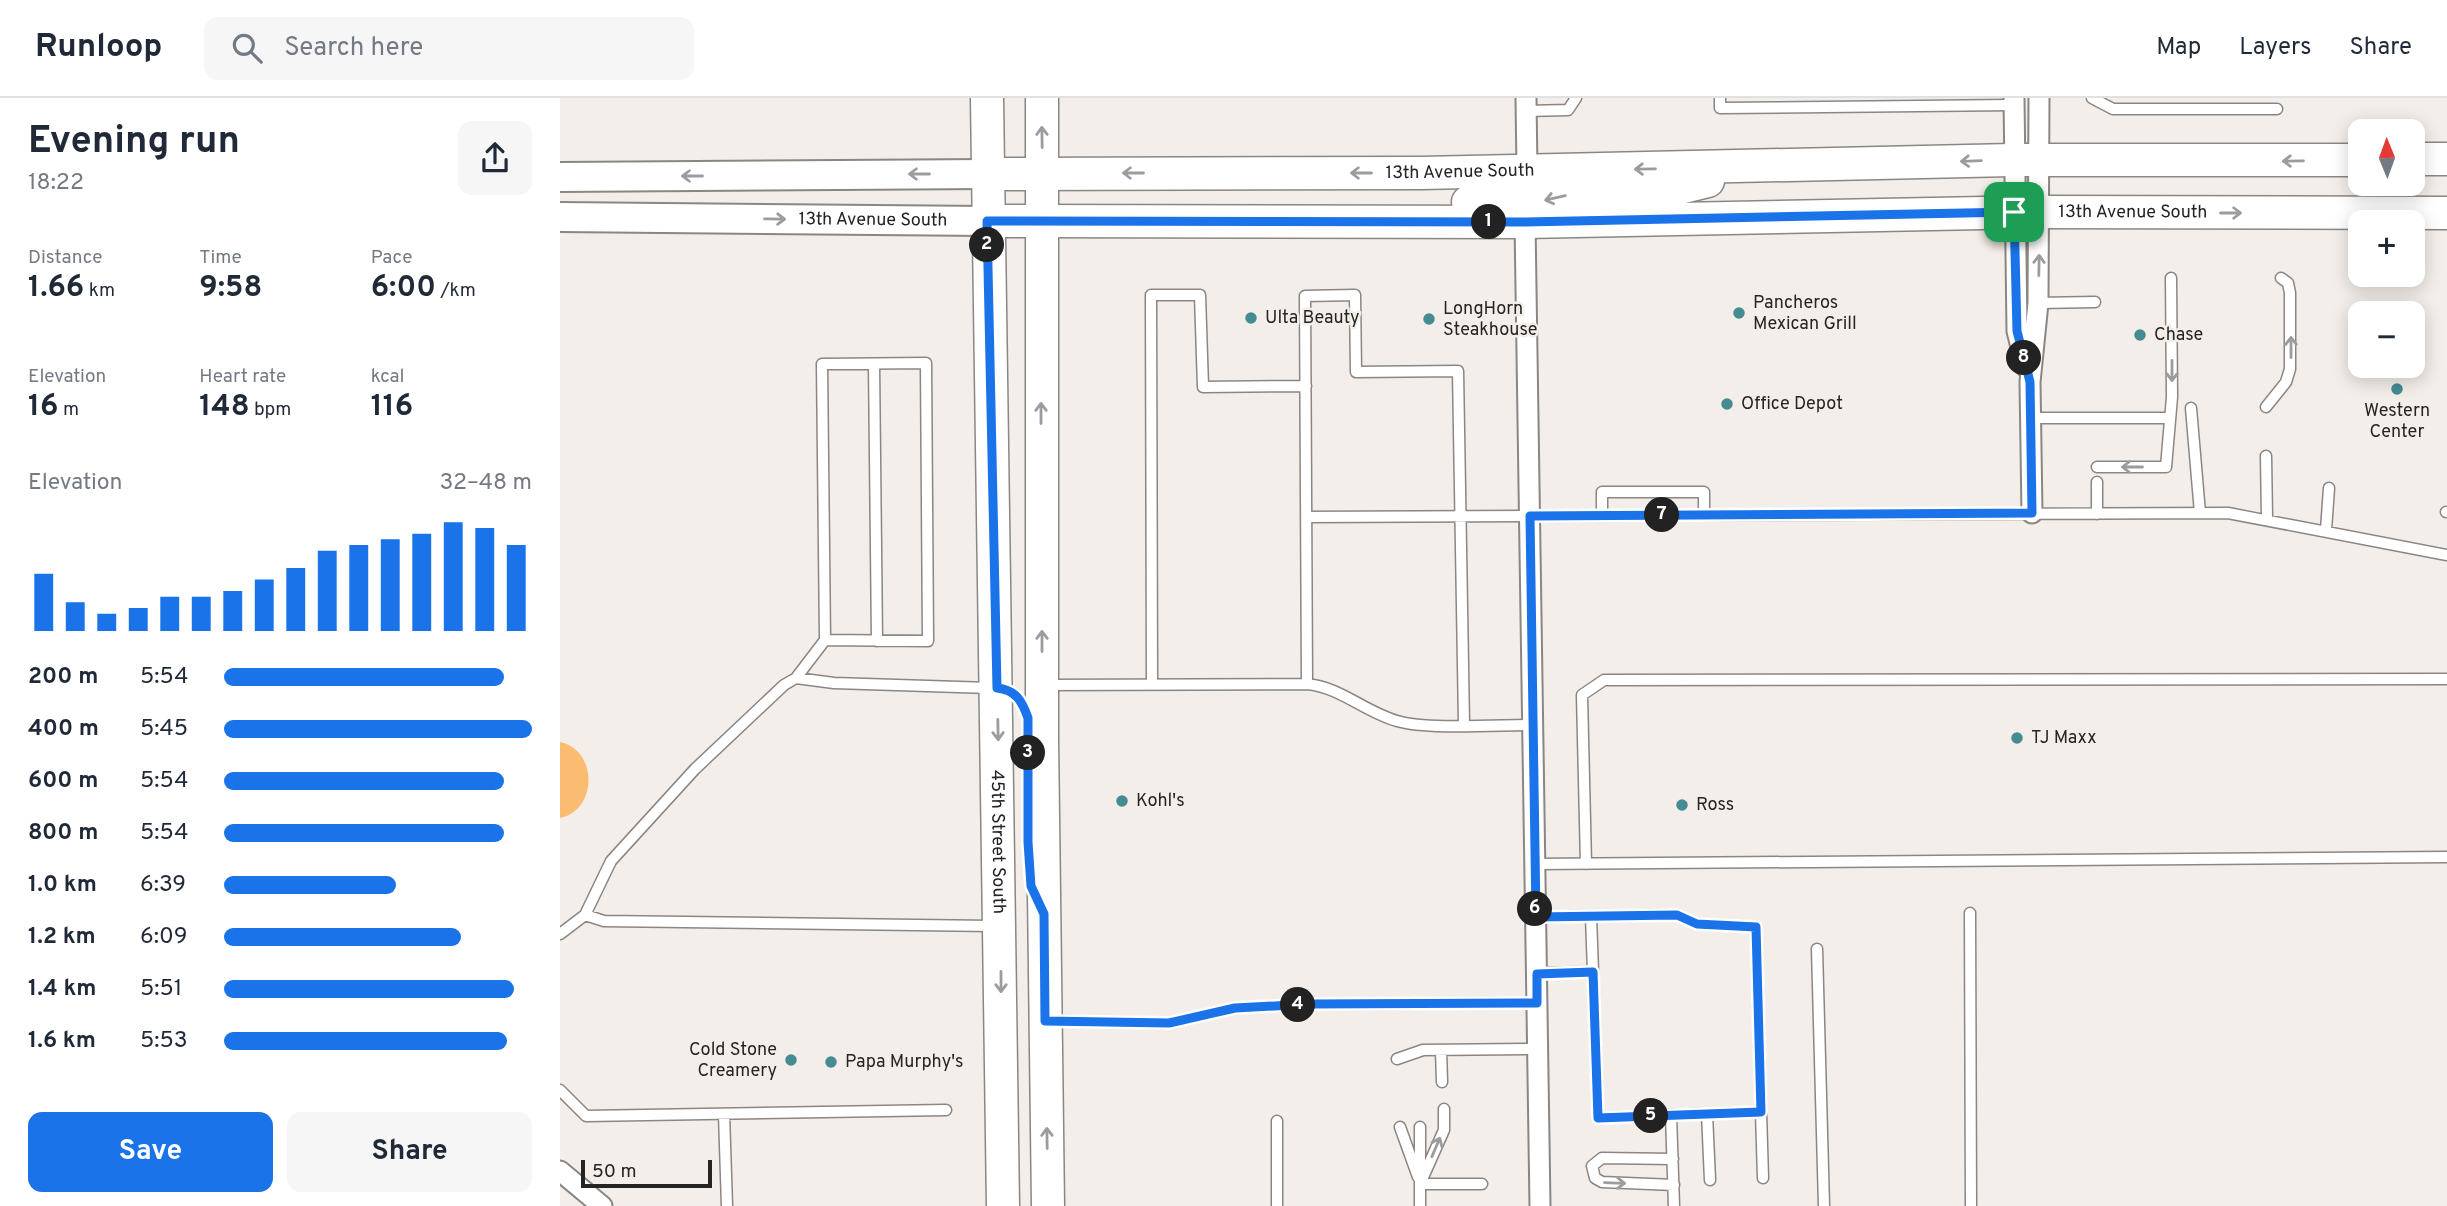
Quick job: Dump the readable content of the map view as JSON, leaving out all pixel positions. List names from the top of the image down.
{
  "streets": {
    "main road": ["13th Avenue South", "45th Street South"]
  },
  "crossings": [
    ["13th Avenue South", "45th Street South"]
  ],
  "places": [
    "Pancheros Mexican Grill",
    "Ulta Beauty",
    "LongHorn Steakhouse",
    "Chase",
    "Western Center",
    "Office Depot",
    "TJ Maxx",
    "Kohl's",
    "Ross",
    "Cold Stone Creamery",
    "Papa Murphy's"
  ],
  "scale_bar": "50 m",
  "north": "top",
  "page": {
    "header": "Runloop",
    "search": "Search here",
    "nav": ["Map", "Layers", "Share"],
    "heading": ["Evening run", "18:22"],
    "map_buttons": ["+", "−"],
    "pins": [
      "1",
      "2",
      "8",
      "7",
      "3",
      "6",
      "4",
      "5"
    ],
    "stats": [
      ["Distance", "1.66 km"],
      ["Time", "9:58"],
      ["Pace", "6:00 /km"],
      ["Elevation", "16 m"],
      ["Heart rate", "148 bpm"],
      ["kcal", "116"]
    ],
    "chart": ["Elevation", "32–48 m"],
    "list": [
      {
        "name": "200 m",
        "note": "5:54"
      },
      {
        "name": "400 m",
        "note": "5:45"
      },
      {
        "name": "600 m",
        "note": "5:54"
      },
      {
        "name": "800 m",
        "note": "5:54"
      },
      {
        "name": "1.0 km",
        "note": "6:39"
      },
      {
        "name": "1.2 km",
        "note": "6:09"
      },
      {
        "name": "1.4 km",
        "note": "5:51"
      },
      {
        "name": "1.6 km",
        "note": "5:53"
      }
    ],
    "buttons": ["Save", "Share"],
    "scale": "50 m"
  }
}
